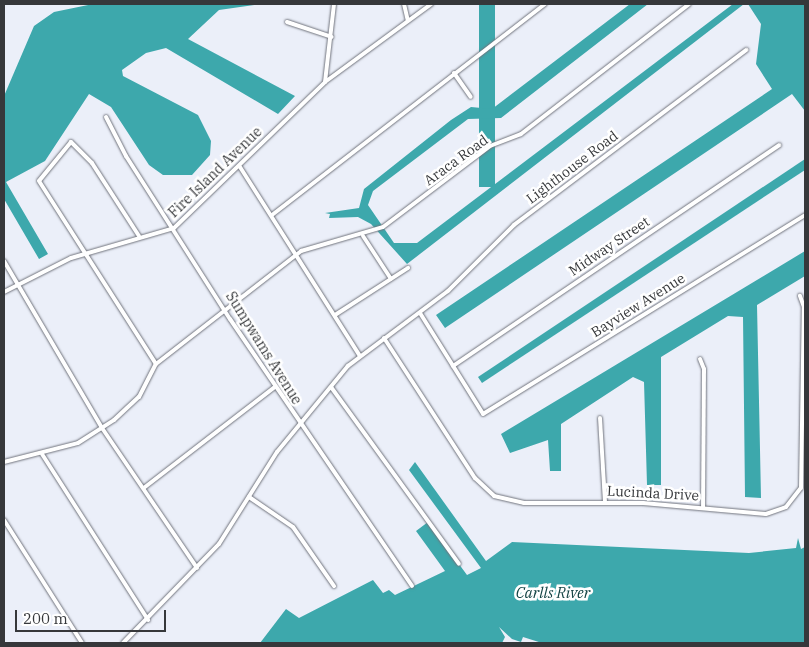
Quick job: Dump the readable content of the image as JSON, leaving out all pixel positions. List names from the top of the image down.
{
  "streets": {
    "street": [
      "Araca Road",
      "Lighthouse Road",
      "Fire Island Avenue",
      "Midway Street",
      "Bayview Avenue",
      "Sumpwams Avenue",
      "Lucinda Drive"
    ]
  },
  "crossings": [
    ["Araca Road", "Sumpwams Avenue"],
    ["Lighthouse Road", "Sumpwams Avenue"],
    ["Lighthouse Road", "Lucinda Drive"],
    ["Fire Island Avenue", "Sumpwams Avenue"],
    ["Midway Street", "Bayview Avenue"]
  ],
  "water": ["Carlls River"],
  "scale_bar": "200 m"
}
